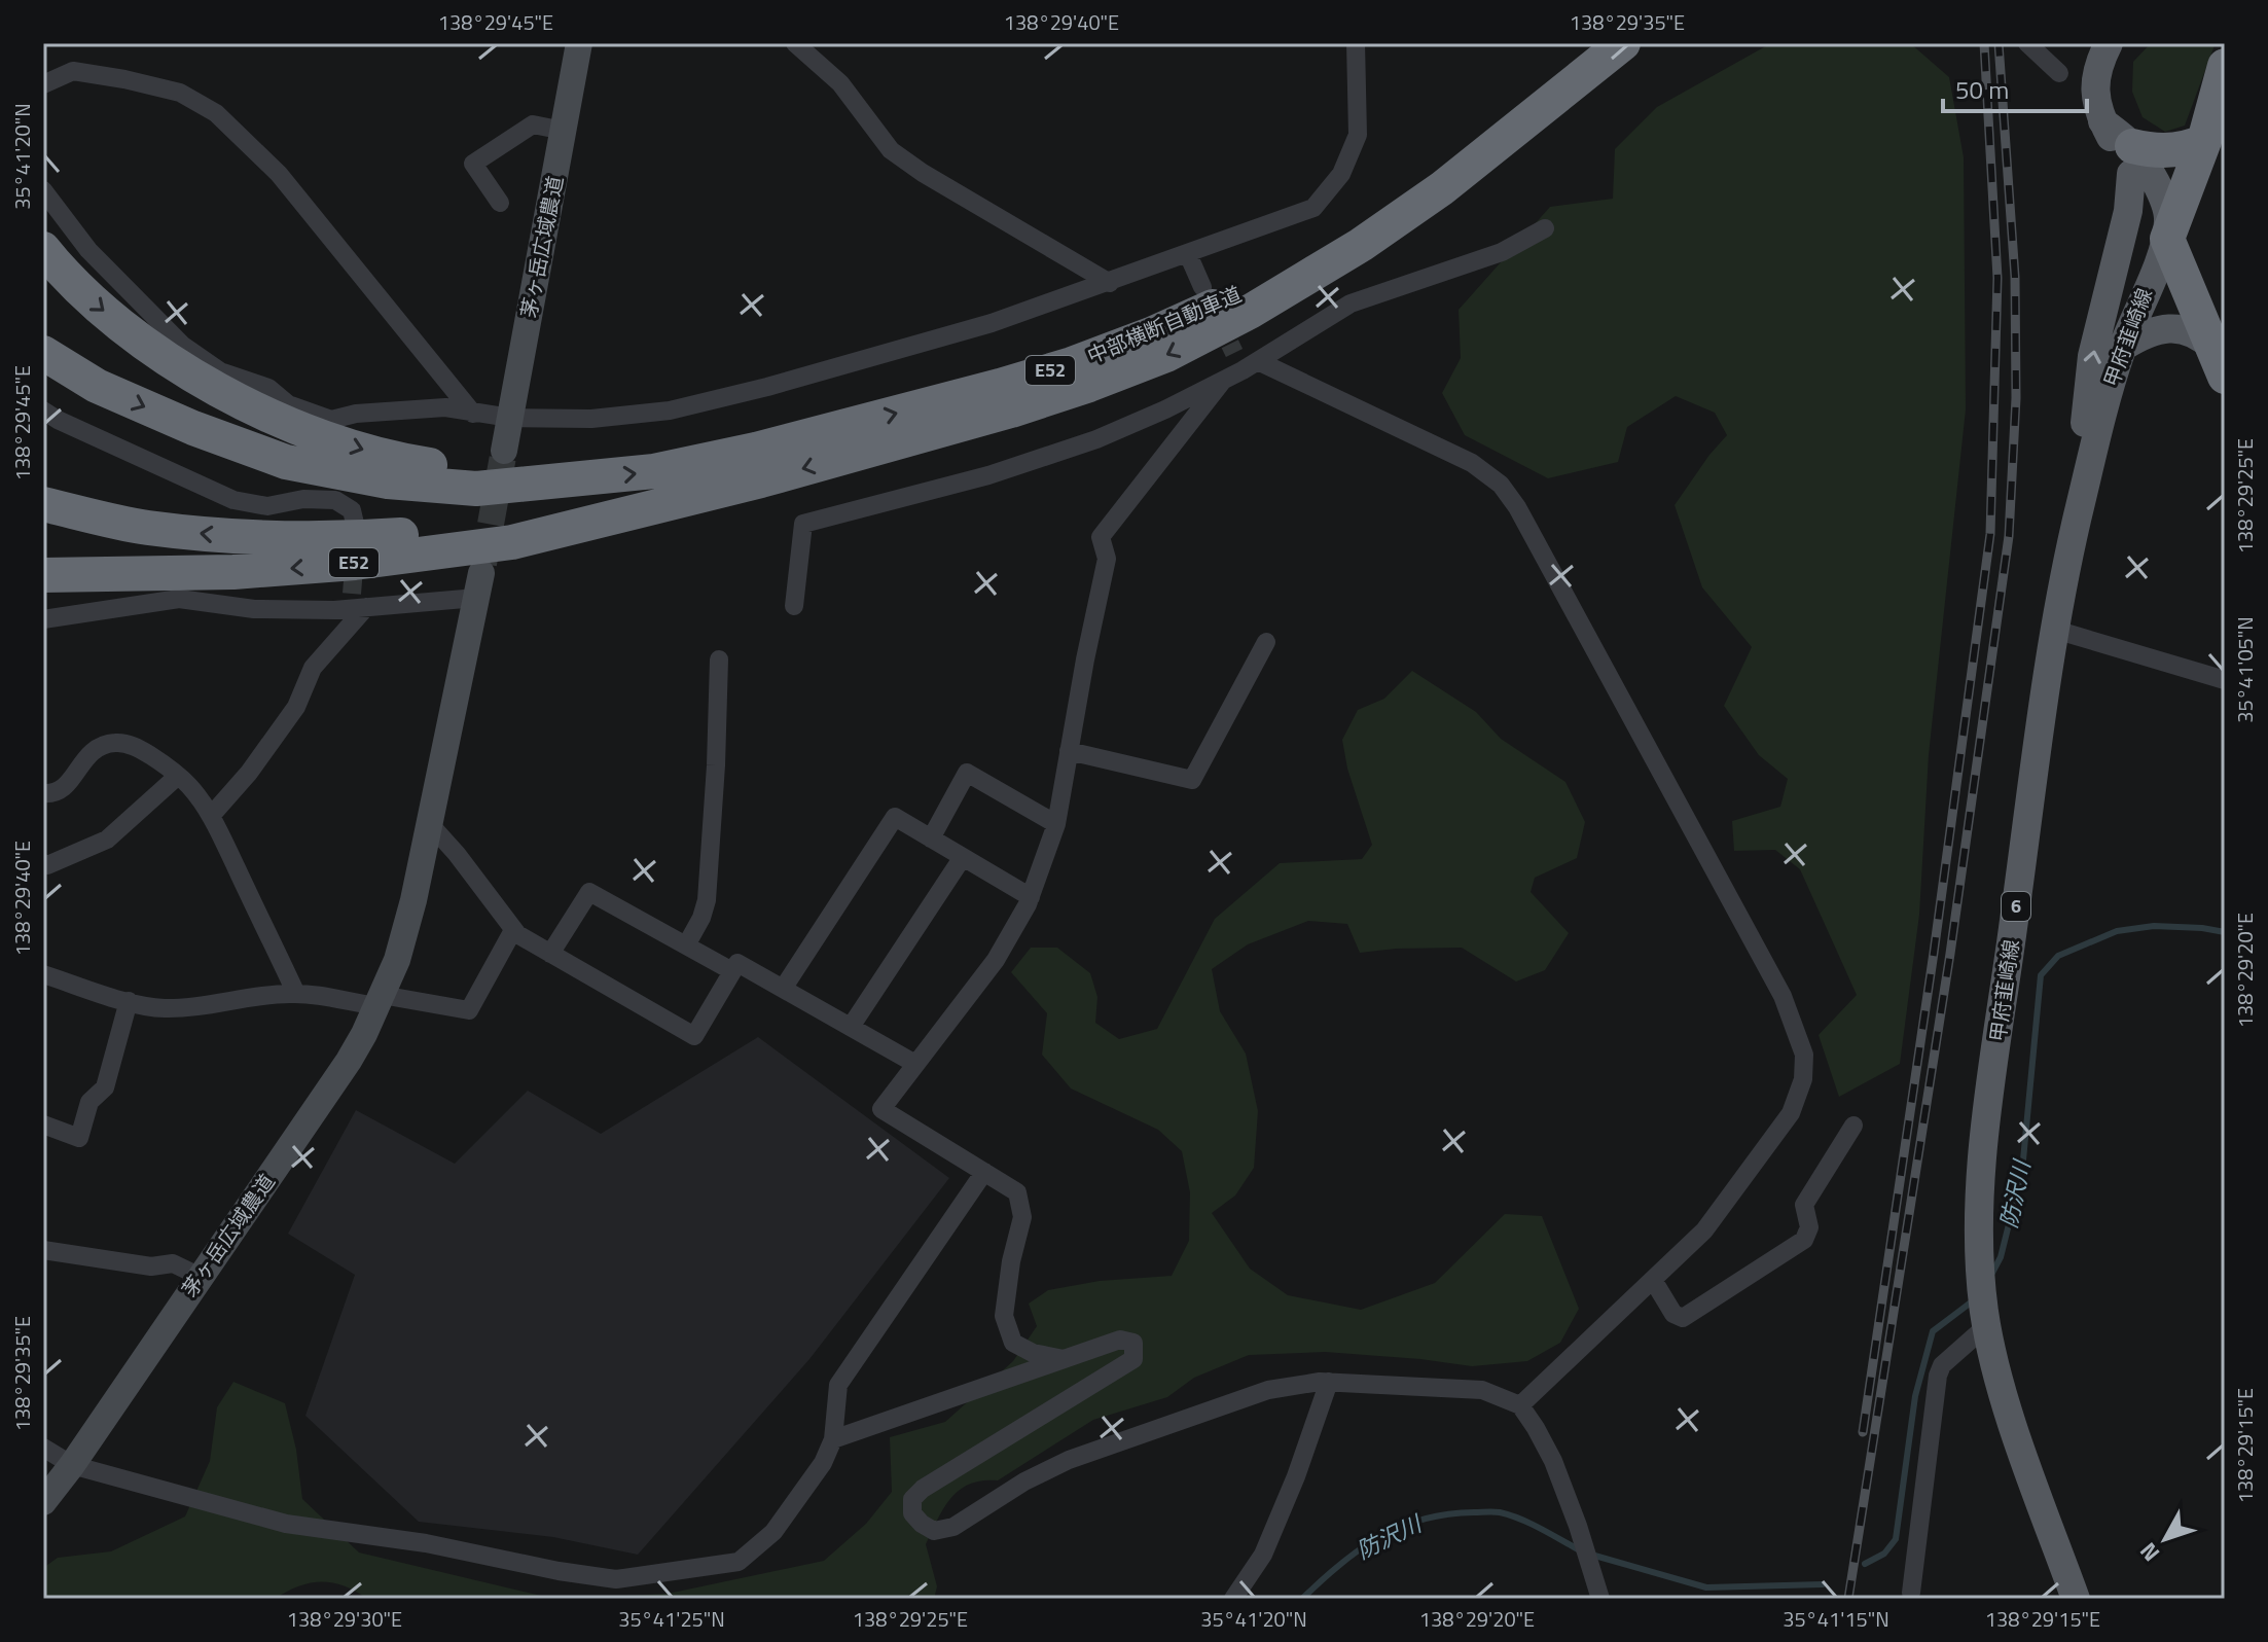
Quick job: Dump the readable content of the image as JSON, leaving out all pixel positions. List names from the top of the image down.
{
  "streets": {
    "highway": ["中部横断自動車道", "E52"],
    "main road": ["甲府韮崎線", "6"],
    "street": ["茅ヶ岳広域農道"]
  },
  "crossings": [
    ["中部横断自動車道", "E52"]
  ],
  "water": ["防沢川"],
  "scale_bar": "50 m",
  "north": "bottom left",
  "coordinates": [
    "138°29'45\"E",
    "138°29'40\"E",
    "138°29'35\"E",
    "35°41'20\"N",
    "138°29'25\"E",
    "35°41'05\"N",
    "138°29'20\"E",
    "138°29'15\"E",
    "138°29'30\"E",
    "35°41'25\"N",
    "35°41'15\"N"
  ]
}
